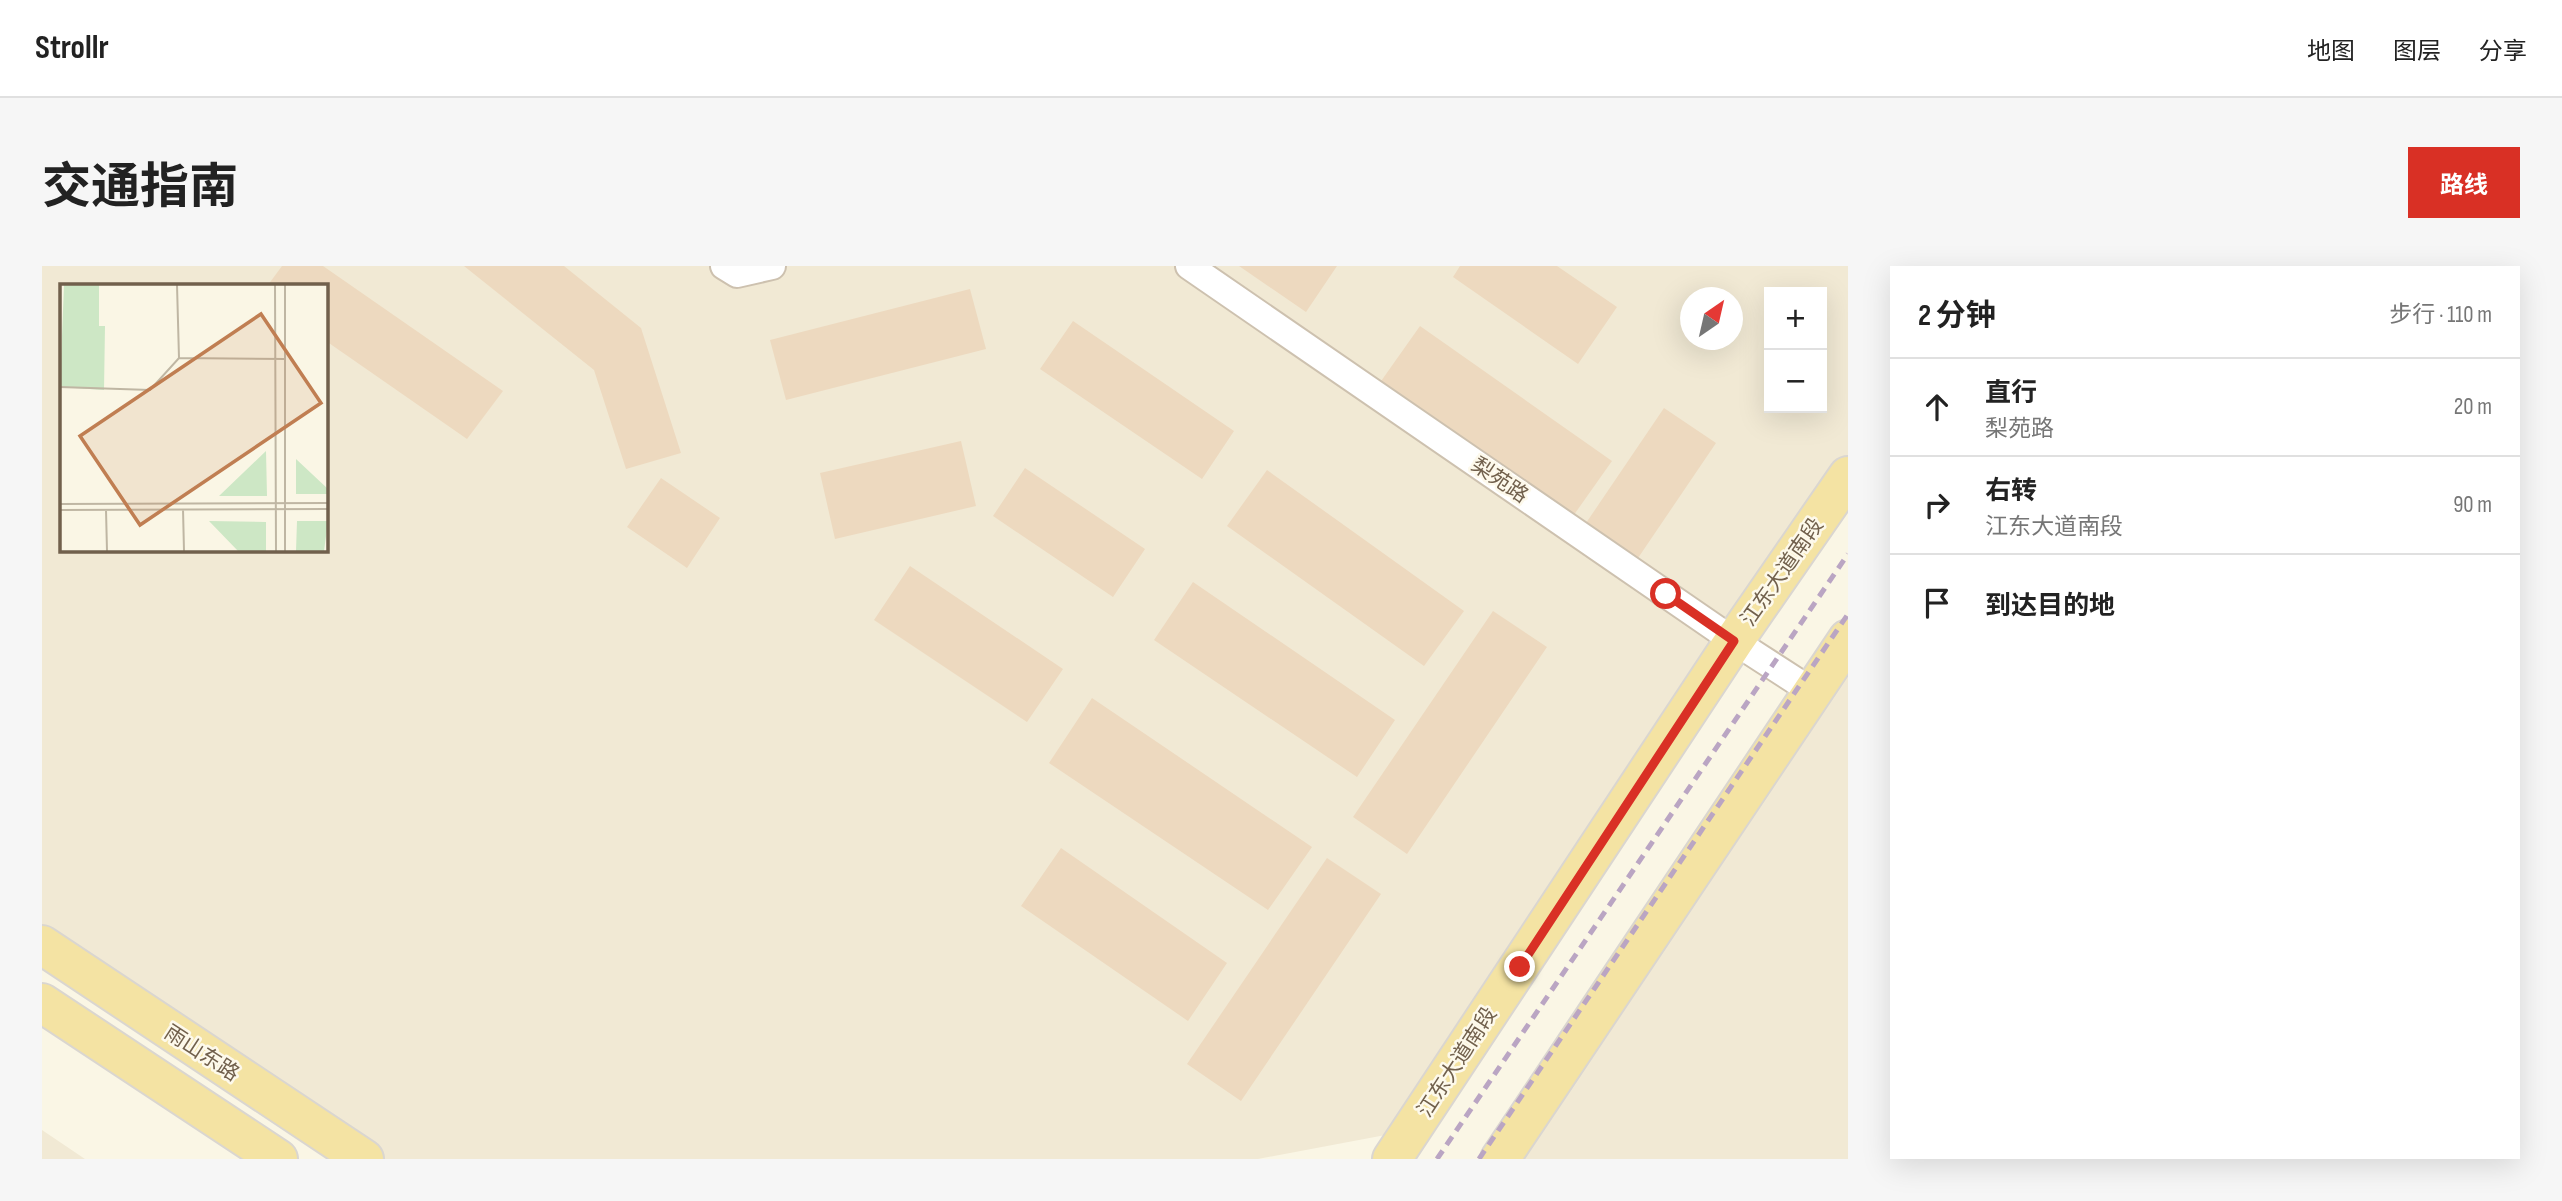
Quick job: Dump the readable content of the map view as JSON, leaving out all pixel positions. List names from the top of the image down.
{
  "streets": {
    "main road": ["江东大道南段", "雨山东路"],
    "street": ["梨苑路"]
  },
  "crossings": [
    ["梨苑路", "江东大道南段"]
  ],
  "north": "top right",
  "page": {
    "header": "Strollr",
    "nav": ["地图", "图层", "分享"],
    "title": "交通指南",
    "buttons": "路线",
    "heading": ["2 分钟", "步行 · 110 m"],
    "map_buttons": ["+", "−"],
    "list": [
      ["直行", "梨苑路", "20 m"],
      ["右转", "江东大道南段", "90 m"],
      "到达目的地"
    ]
  }
}
